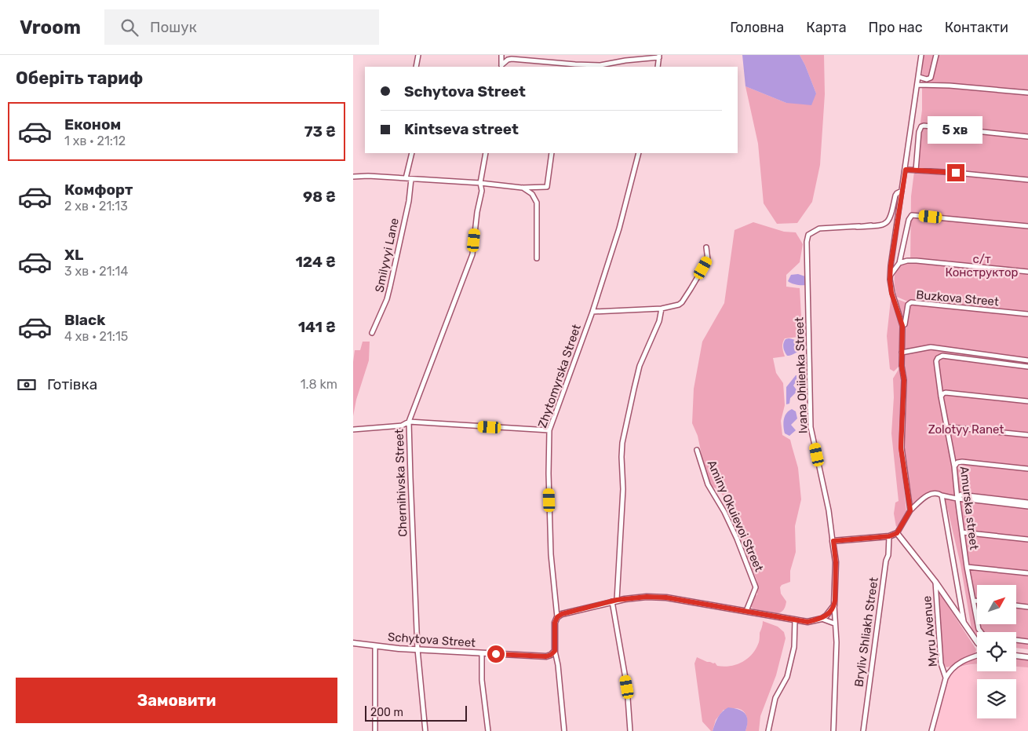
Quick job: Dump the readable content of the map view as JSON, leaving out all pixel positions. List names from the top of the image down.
{
  "streets": {
    "street": [
      "Smilyvyi Lane",
      "Buzkova Street",
      "Ivana Ohiienka Street",
      "Zhytomyrska Street",
      "Chernihivska Street",
      "Amurska street",
      "Aminy Okuievoi Street",
      "Myru Avenue",
      "Bryliv Shliakh Street",
      "Schytova Street"
    ]
  },
  "crossings": [
    ["Zhytomyrska Street", "Schytova Street"],
    ["Chernihivska Street", "Schytova Street"]
  ],
  "parks": ["с/т Конструктор", "Zolotyy Ranet"],
  "scale_bar": "200 m",
  "north": "top right",
  "page": {
    "header": "Vroom",
    "search": "Пошук",
    "nav": [
      "Головна",
      "Карта",
      "Про нас",
      "Контакти"
    ],
    "heading": "Оберіть тариф",
    "banner": ["Schytova Street", "Kintseva street"],
    "list": [
      {
        "name": "Економ",
        "note": "1 хв · 21:12",
        "value": "73 ₴"
      },
      {
        "name": "Комфорт",
        "note": "2 хв · 21:13",
        "value": "98 ₴"
      },
      {
        "name": "XL",
        "note": "3 хв · 21:14",
        "value": "124 ₴"
      },
      {
        "name": "Black",
        "note": "4 хв · 21:15",
        "value": "141 ₴"
      }
    ],
    "bubble": "5 хв",
    "pay": ["Готівка", "1.8 km"],
    "buttons": "Замовити",
    "scale": "200 m"
  }
}
